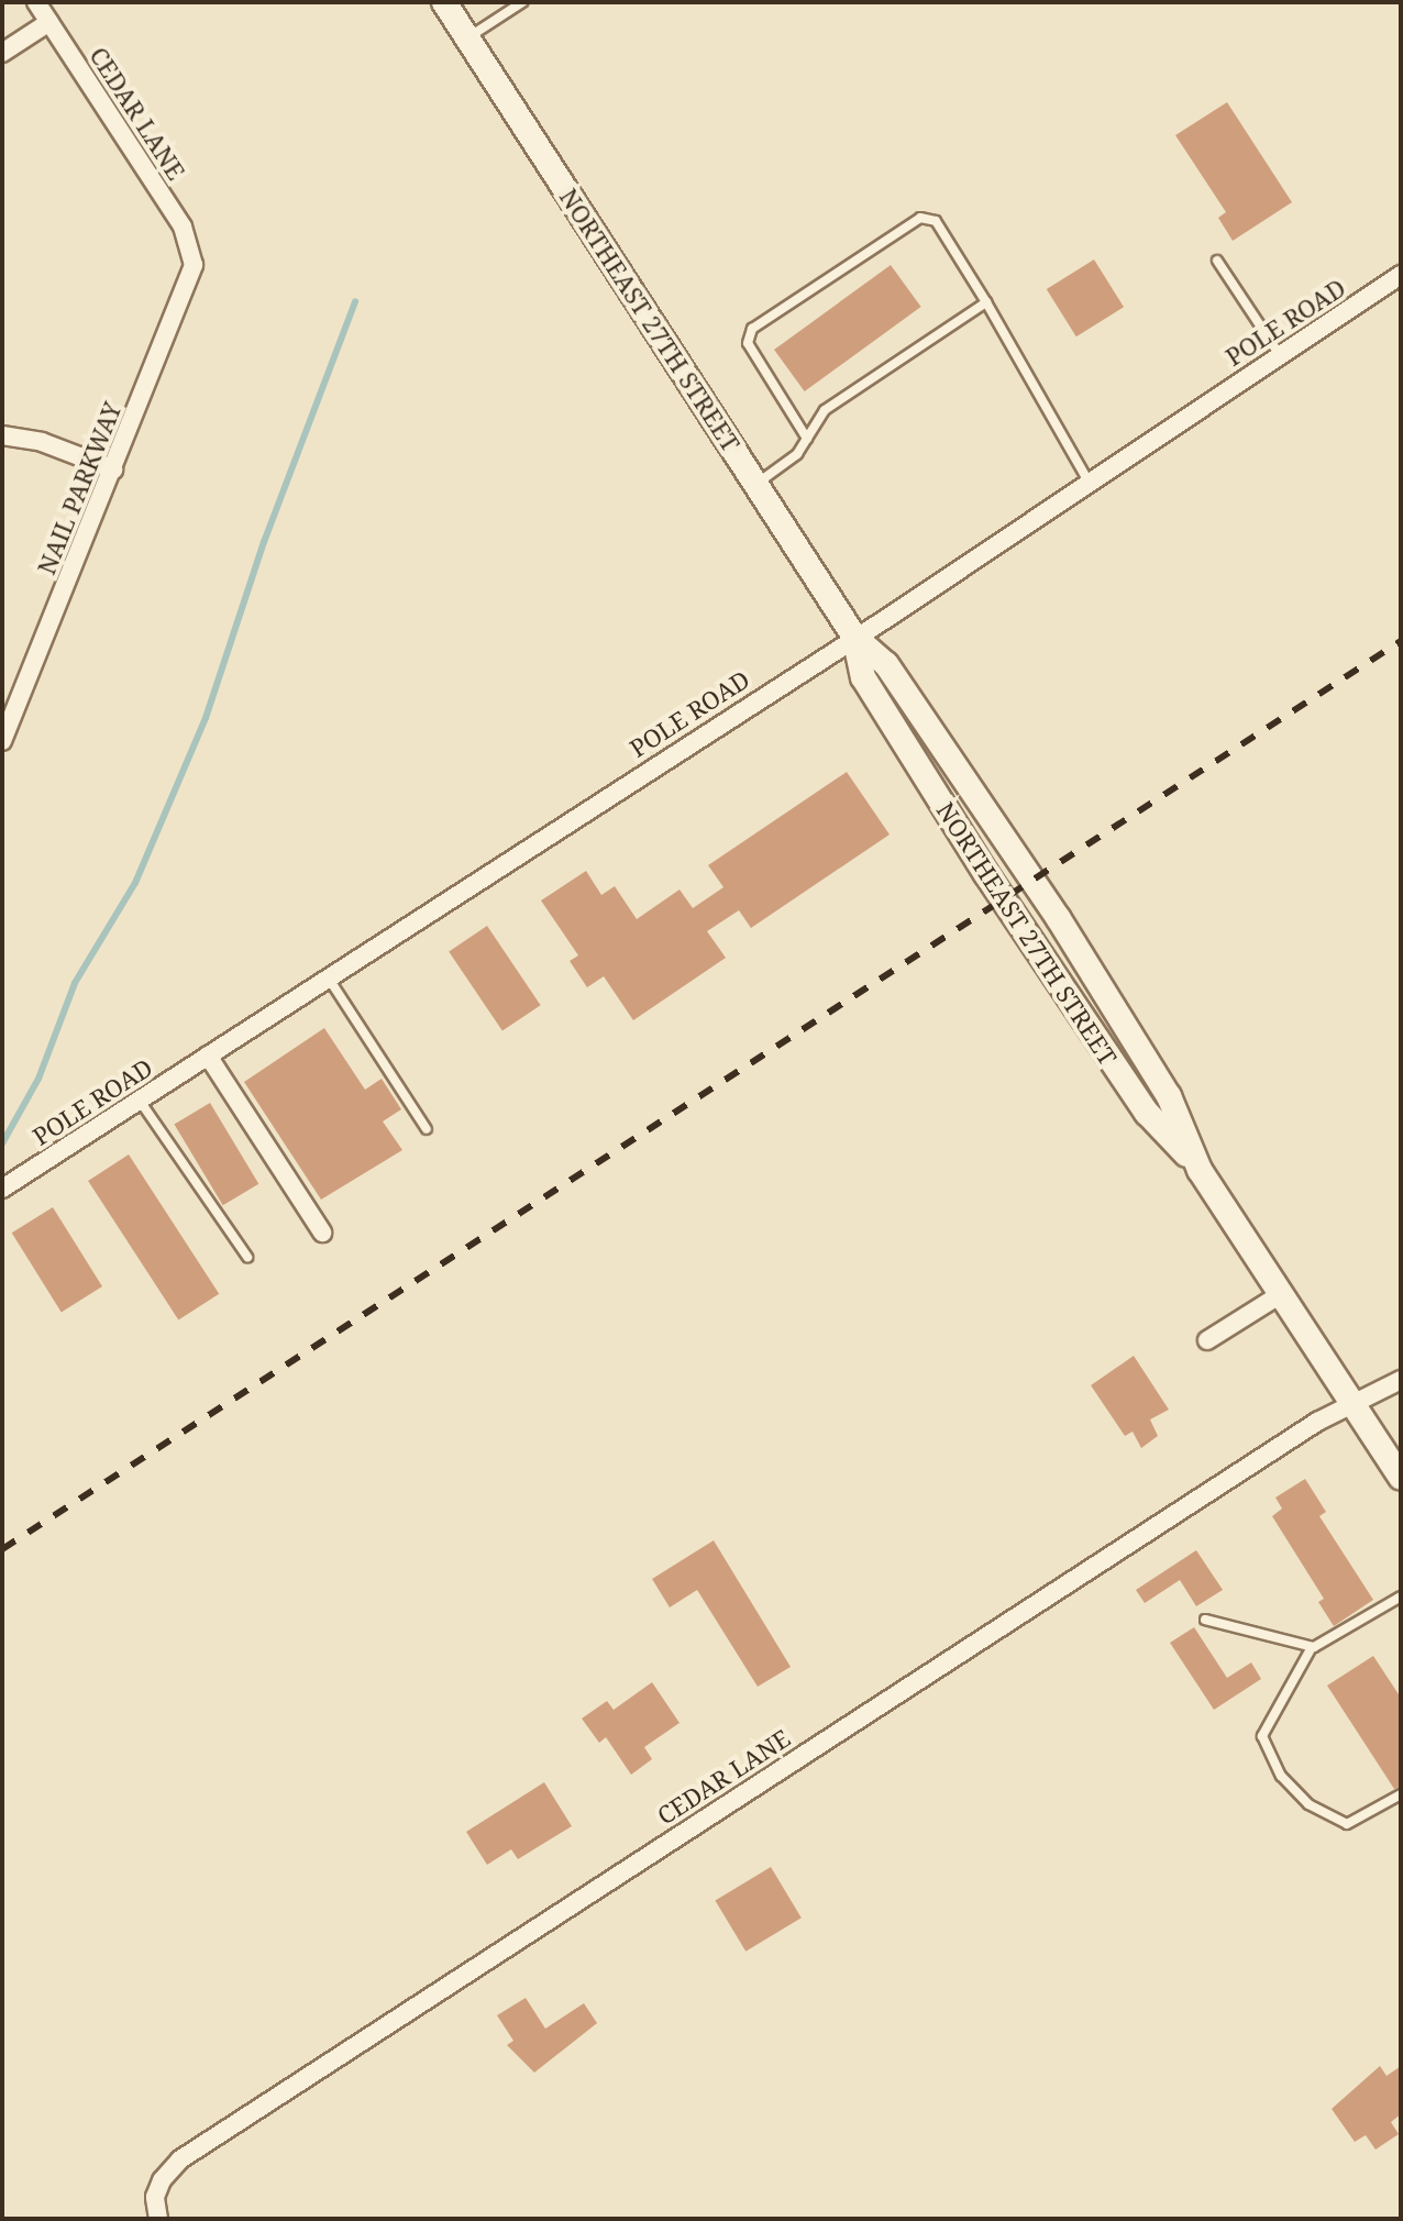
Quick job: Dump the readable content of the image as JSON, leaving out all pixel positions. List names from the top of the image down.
{
  "streets": {
    "main road": ["NORTHEAST 27TH STREET"],
    "street": ["CEDAR LANE", "POLE ROAD", "NAIL PARKWAY"]
  },
  "crossings": [
    ["CEDAR LANE", "NORTHEAST 27TH STREET"],
    ["CEDAR LANE", "NAIL PARKWAY"],
    ["NORTHEAST 27TH STREET", "POLE ROAD"]
  ]
}
